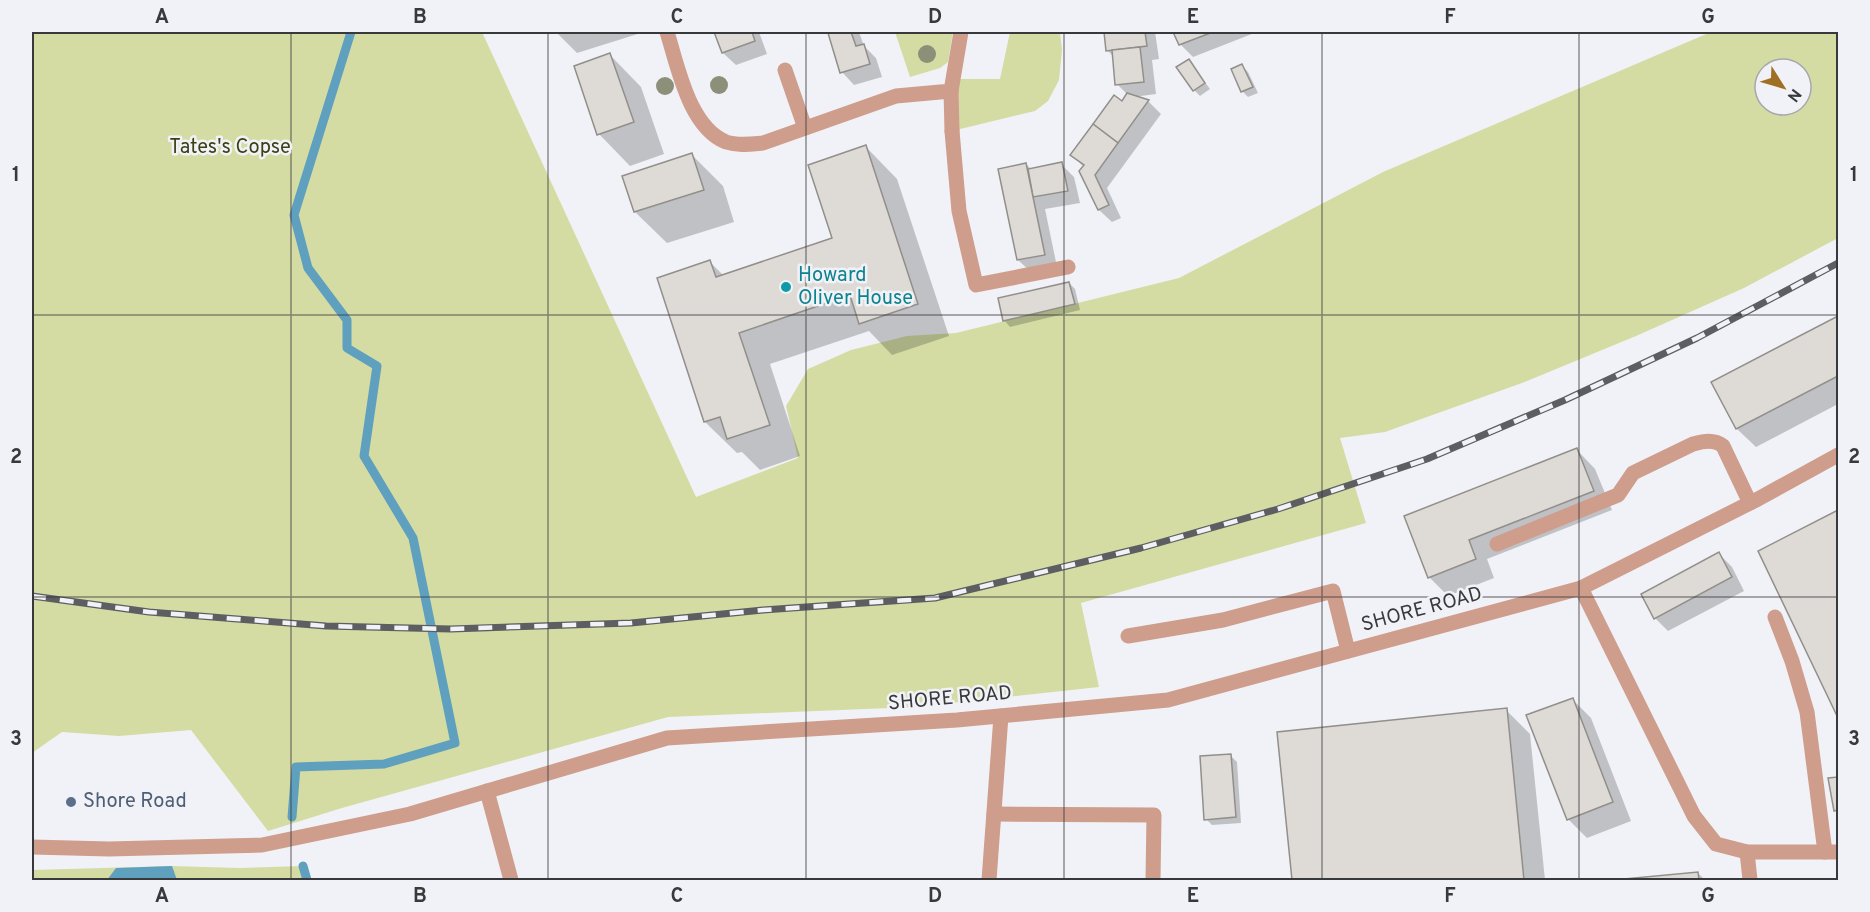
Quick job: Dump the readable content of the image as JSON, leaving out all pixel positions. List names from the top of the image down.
{
  "streets": {
    "street": ["SHORE ROAD"]
  },
  "parks": ["Tates's Copse"],
  "places": ["Howard Oliver House", "Shore Road"],
  "north": "bottom right",
  "grid": {
    "columns": [
      "A",
      "B",
      "C",
      "D",
      "E",
      "F",
      "G"
    ],
    "rows": ["1", "2", "3"]
  }
}
